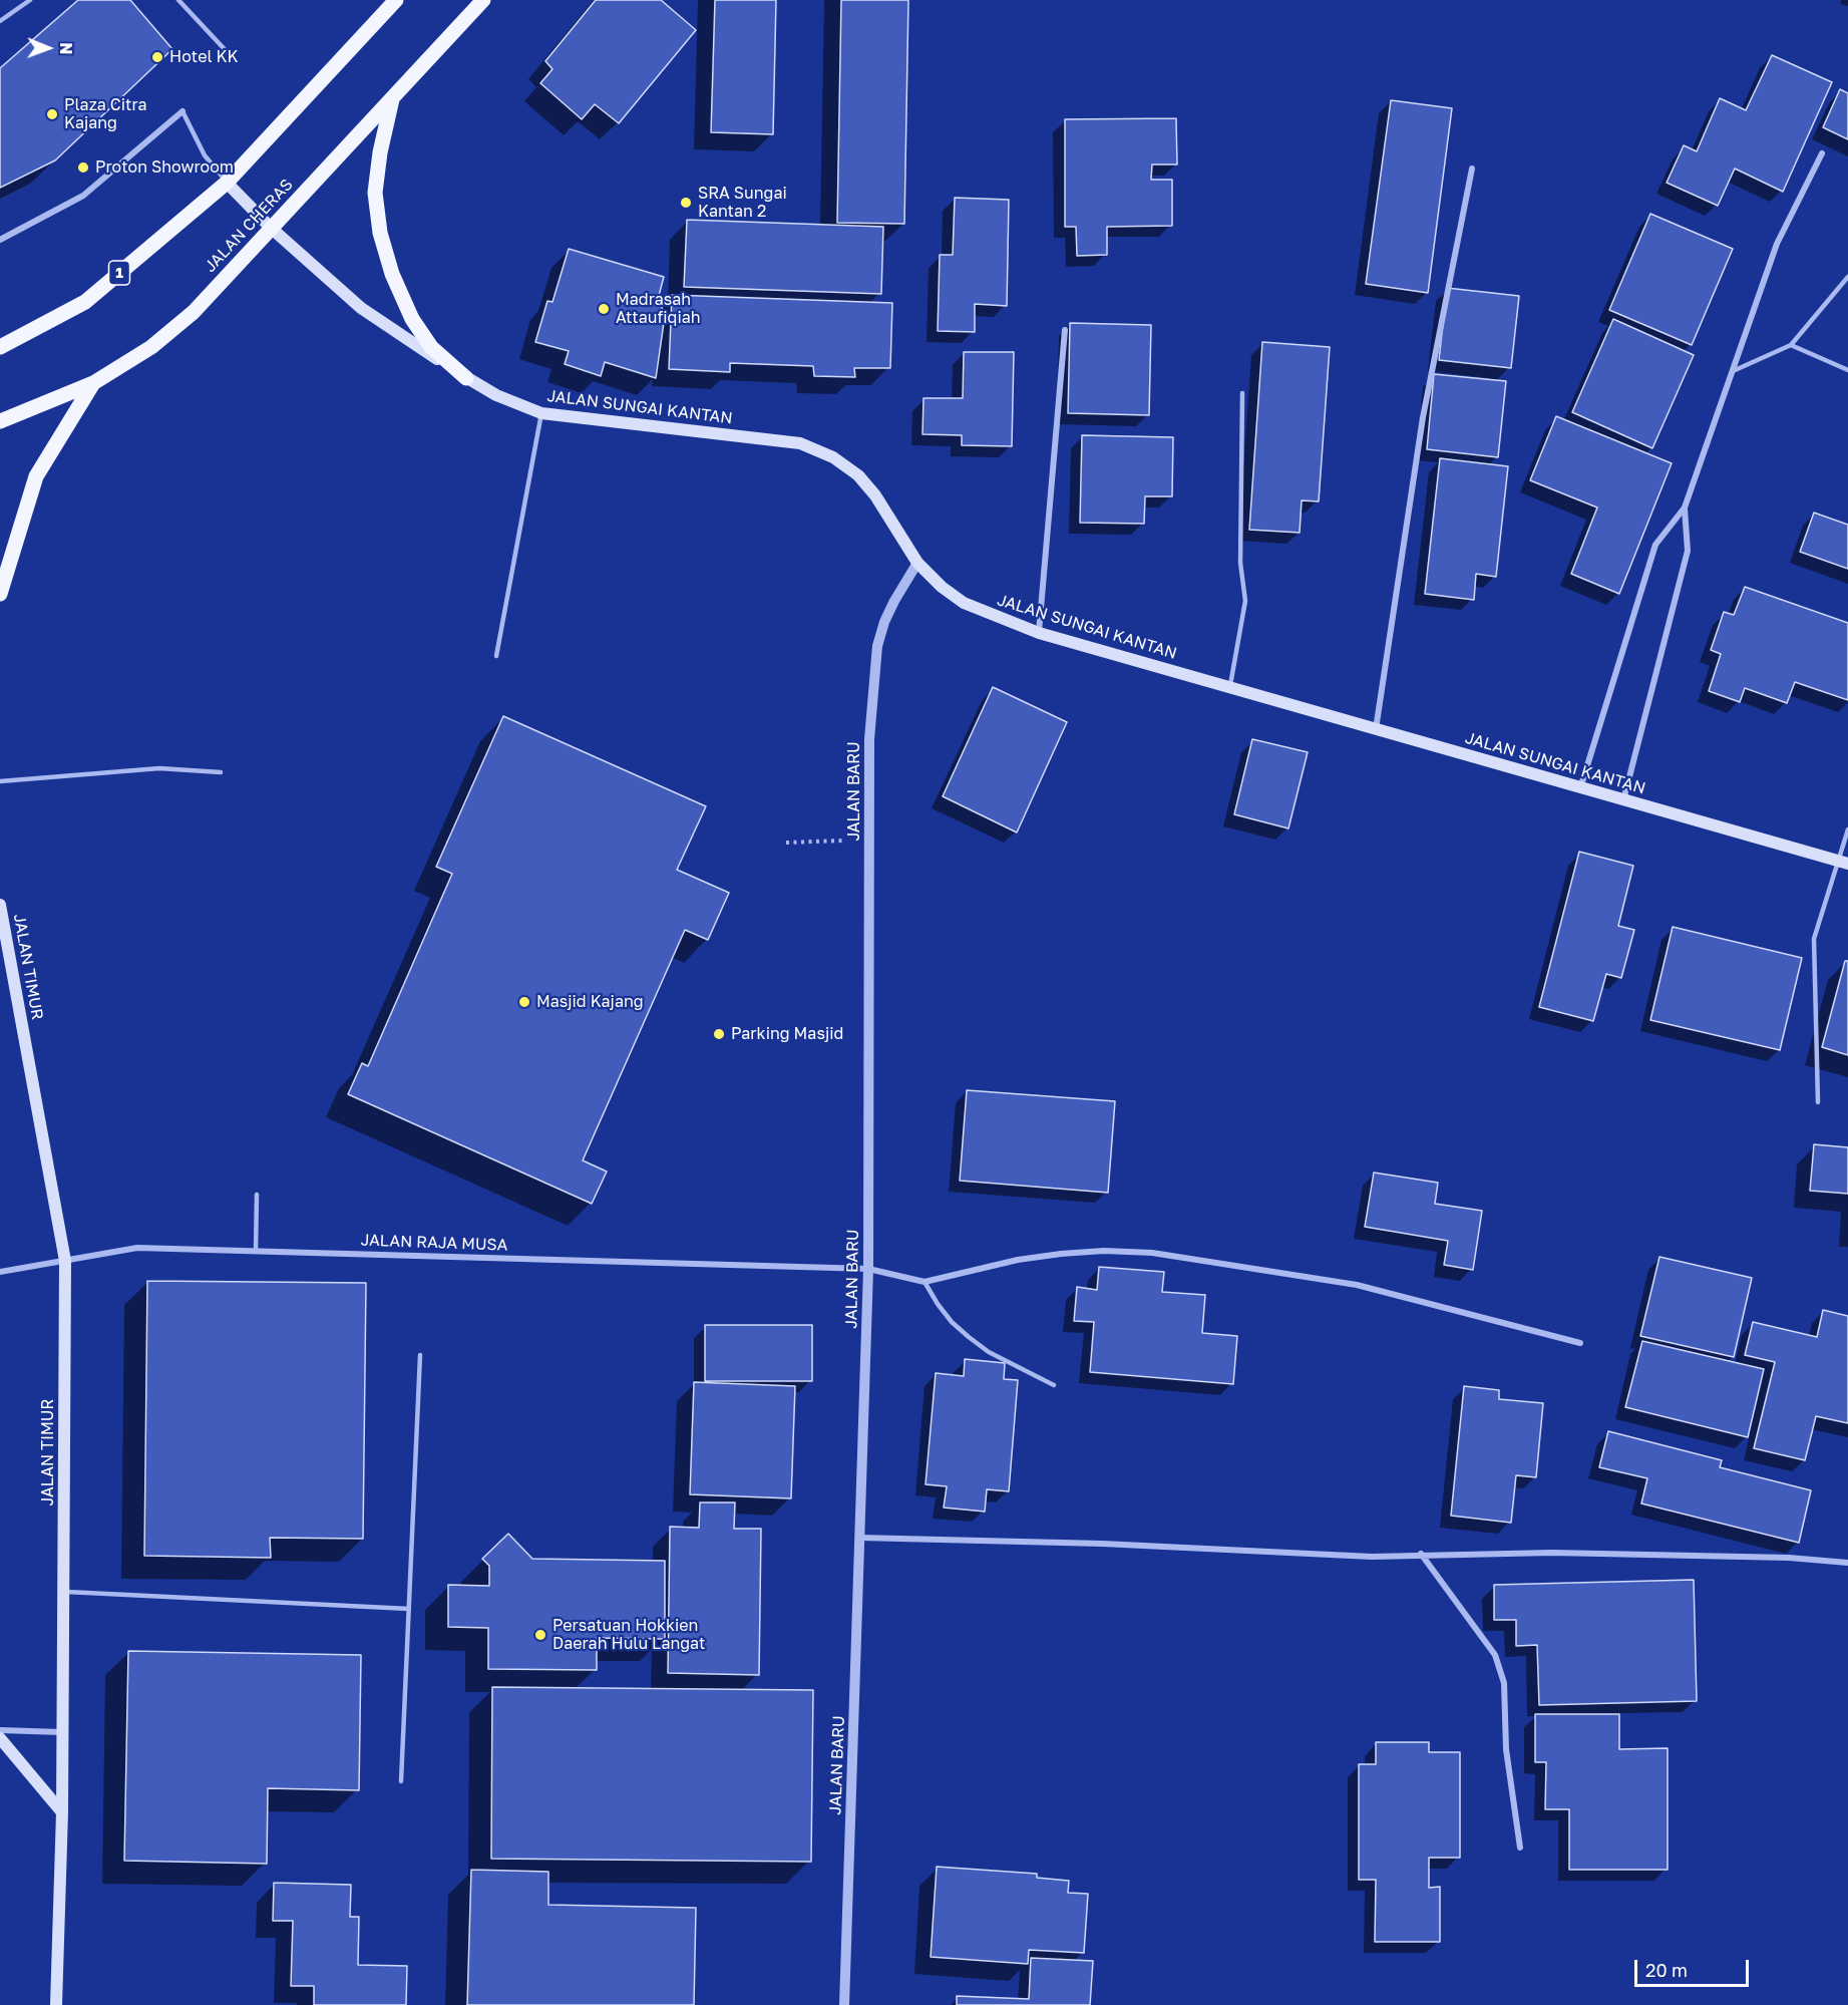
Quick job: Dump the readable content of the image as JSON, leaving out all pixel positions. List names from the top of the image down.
{
  "streets": {
    "main road": [
      "JALAN CHERAS",
      "1",
      "JALAN SUNGAI KANTAN",
      "JALAN TIMUR"
    ],
    "street": ["JALAN BARU", "JALAN RAJA MUSA"]
  },
  "crossings": [
    ["JALAN CHERAS", "JALAN SUNGAI KANTAN"],
    ["1", "JALAN SUNGAI KANTAN"],
    ["JALAN SUNGAI KANTAN", "JALAN BARU"],
    ["JALAN BARU", "JALAN RAJA MUSA"],
    ["JALAN TIMUR", "JALAN RAJA MUSA"]
  ],
  "places": [
    "Hotel KK",
    "Plaza Citra Kajang",
    "Proton Showroom",
    "SRA Sungai Kantan 2",
    "Madrasah Attaufiqiah",
    "Masjid Kajang",
    "Parking Masjid",
    "Persatuan Hokkien Daerah Hulu Langat"
  ],
  "scale_bar": "20 m",
  "north": "right"
}
